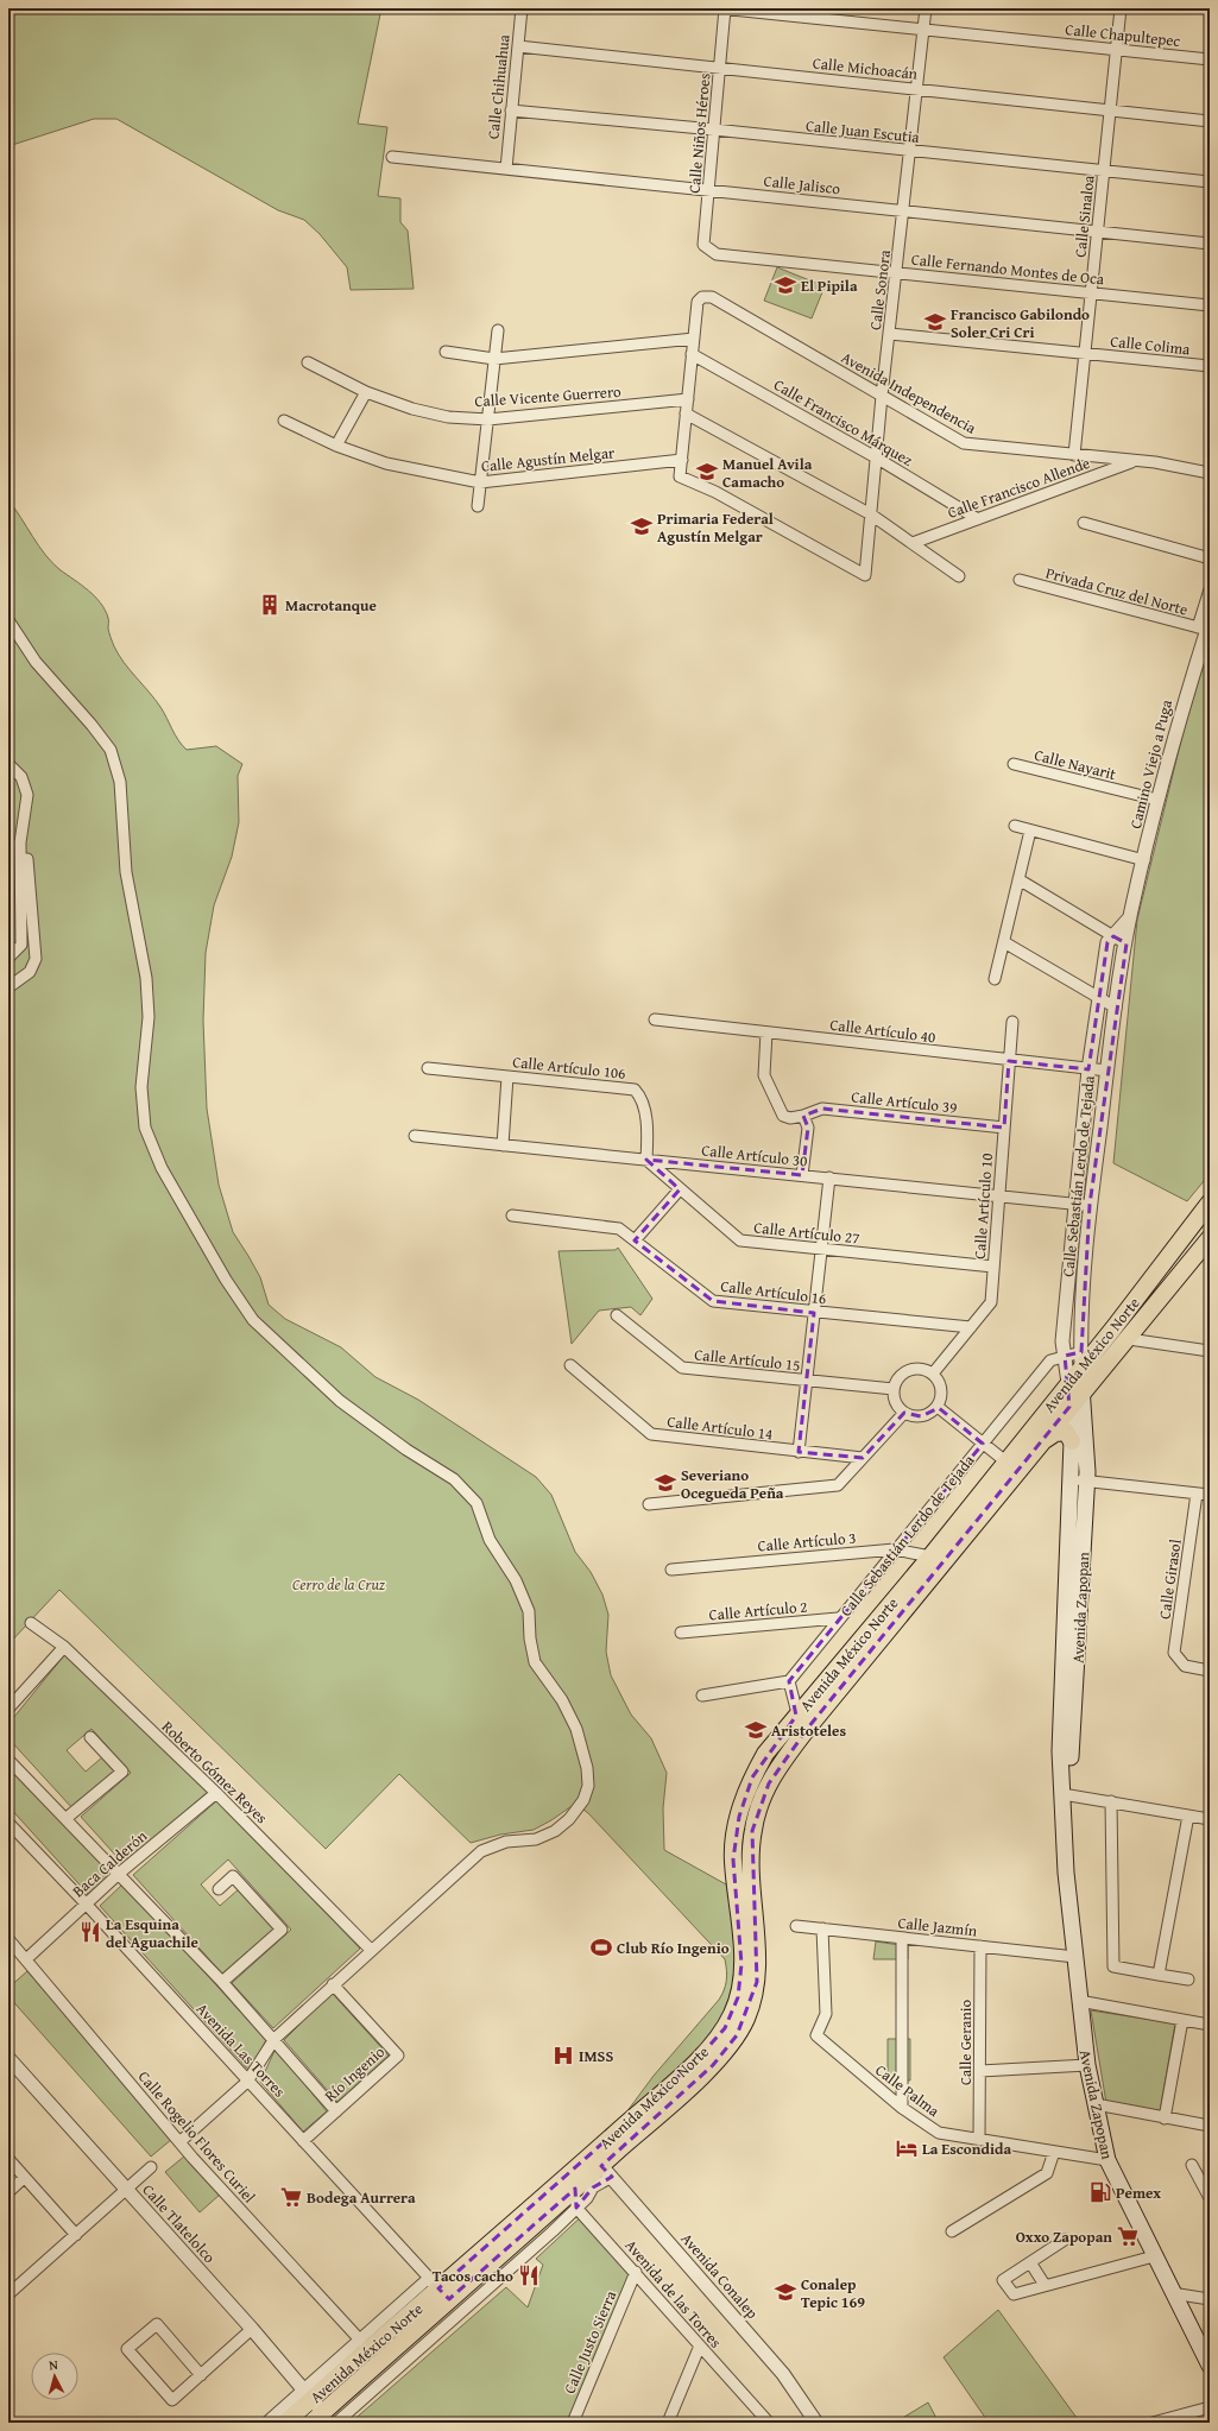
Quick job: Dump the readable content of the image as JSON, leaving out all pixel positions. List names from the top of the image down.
{
  "streets": {
    "main road": ["Calle Sebastián Lerdo de Tejada", "Avenida México Norte", "Avenida Zapopan"],
    "street": [
      "Calle Chapultepec",
      "Calle Michoacán",
      "Calle Chihuahua",
      "Calle Juan Escutia",
      "Calle Niños Héroes",
      "Calle Jalisco",
      "Calle Sinaloa",
      "Calle Fernando Montes de Oca",
      "Calle Sonora",
      "Calle Colima",
      "Avenida Independencia",
      "Calle Vicente Guerrero",
      "Calle Francisco Márquez",
      "Calle Agustín Melgar",
      "Calle Francisco Allende",
      "Privada Cruz del Norte",
      "Calle Nayarit",
      "Camino Viejo a Puga",
      "Calle Artículo 40",
      "Calle Artículo 106",
      "Calle Artículo 39",
      "Calle Artículo 30",
      "Calle Artículo 10",
      "Calle Artículo 27",
      "Calle Artículo 16",
      "Calle Artículo 15",
      "Calle Artículo 14",
      "Calle Artículo 3",
      "Calle Girasol",
      "Calle Artículo 2",
      "Roberto Gómez Reyes",
      "Baca Calderón",
      "Calle Jazmín",
      "Calle Geranio",
      "Avenida Las Torres",
      "Río Ingenio",
      "Calle Palma",
      "Calle Rogelio Flores Curiel",
      "Calle Tlatelolco",
      "Avenida Conalep",
      "Avenida de las Torres",
      "Calle Justo Sierra"
    ]
  },
  "crossings": [
    ["Calle Chapultepec", "Calle Niños Héroes"],
    ["Calle Chapultepec", "Calle Sinaloa"],
    ["Calle Chapultepec", "Calle Sonora"],
    ["Calle Michoacán", "Calle Chihuahua"],
    ["Calle Michoacán", "Calle Niños Héroes"],
    ["Calle Michoacán", "Calle Sinaloa"],
    ["Calle Michoacán", "Calle Sonora"],
    ["Calle Chihuahua", "Calle Juan Escutia"],
    ["Calle Chihuahua", "Calle Jalisco"],
    ["Calle Juan Escutia", "Calle Niños Héroes"],
    ["Calle Juan Escutia", "Calle Sinaloa"],
    ["Calle Juan Escutia", "Calle Sonora"],
    ["Calle Niños Héroes", "Calle Jalisco"],
    ["Calle Niños Héroes", "Calle Fernando Montes de Oca"],
    ["Calle Jalisco", "Calle Sinaloa"],
    ["Calle Jalisco", "Calle Sonora"],
    ["Calle Sinaloa", "Calle Fernando Montes de Oca"],
    ["Calle Sinaloa", "Calle Colima"],
    ["Calle Sinaloa", "Avenida Independencia"],
    ["Calle Fernando Montes de Oca", "Calle Sonora"],
    ["Calle Sonora", "Calle Colima"],
    ["Calle Sonora", "Avenida Independencia"],
    ["Calle Sonora", "Calle Francisco Márquez"],
    ["Calle Sonora", "Calle Agustín Melgar"],
    ["Avenida Independencia", "Calle Francisco Allende"],
    ["Calle Francisco Márquez", "Calle Francisco Allende"],
    ["Privada Cruz del Norte", "Camino Viejo a Puga"],
    ["Calle Nayarit", "Camino Viejo a Puga"],
    ["Camino Viejo a Puga", "Calle Sebastián Lerdo de Tejada"],
    ["Calle Artículo 40", "Calle Sebastián Lerdo de Tejada"],
    ["Calle Artículo 40", "Calle Artículo 10"],
    ["Calle Artículo 106", "Calle Artículo 30"],
    ["Calle Artículo 106", "Calle Artículo 27"],
    ["Calle Artículo 39", "Calle Artículo 10"],
    ["Calle Artículo 30", "Calle Sebastián Lerdo de Tejada"],
    ["Calle Artículo 30", "Calle Artículo 10"],
    ["Calle Artículo 30", "Calle Artículo 27"],
    ["Calle Sebastián Lerdo de Tejada", "Avenida México Norte"],
    ["Calle Sebastián Lerdo de Tejada", "Calle Artículo 3"],
    ["Calle Sebastián Lerdo de Tejada", "Avenida Zapopan"],
    ["Calle Sebastián Lerdo de Tejada", "Calle Artículo 2"],
    ["Calle Artículo 10", "Calle Artículo 27"],
    ["Calle Artículo 10", "Calle Artículo 16"],
    ["Calle Artículo 10", "Calle Artículo 15"],
    ["Avenida México Norte", "Calle Artículo 3"],
    ["Avenida México Norte", "Avenida Zapopan"],
    ["Avenida México Norte", "Avenida Las Torres"],
    ["Avenida México Norte", "Calle Rogelio Flores Curiel"],
    ["Avenida México Norte", "Calle Tlatelolco"],
    ["Avenida México Norte", "Avenida Conalep"],
    ["Avenida México Norte", "Avenida de las Torres"],
    ["Avenida Zapopan", "Calle Jazmín"],
    ["Avenida Zapopan", "Calle Palma"],
    ["Roberto Gómez Reyes", "Baca Calderón"],
    ["Baca Calderón", "Avenida Las Torres"],
    ["Baca Calderón", "Calle Rogelio Flores Curiel"],
    ["Calle Jazmín", "Calle Geranio"],
    ["Calle Jazmín", "Calle Palma"],
    ["Calle Geranio", "Calle Palma"],
    ["Avenida Las Torres", "Río Ingenio"],
    ["Avenida de las Torres", "Calle Justo Sierra"]
  ],
  "parks": ["Cerro de la Cruz"],
  "places": {
    "school or university": [
      "El Pipila",
      "Francisco Gabilondo Soler Cri Cri",
      "Manuel Avila Camacho",
      "Primaria Federal Agustín Melgar",
      "Severiano Ocegueda Peña",
      "Aristoteles",
      "Conalep Tepic 169"
    ],
    "building": ["Macrotanque"],
    "restaurant": ["La Esquina del Aguachile", "Tacos cacho"],
    "sports": ["Club Río Ingenio"],
    "hospital": ["IMSS"],
    "hotel": ["La Escondida"],
    "fuel station": ["Pemex"],
    "supermarket": ["Bodega Aurrera", "Oxxo Zapopan"]
  },
  "north": "top"
}
